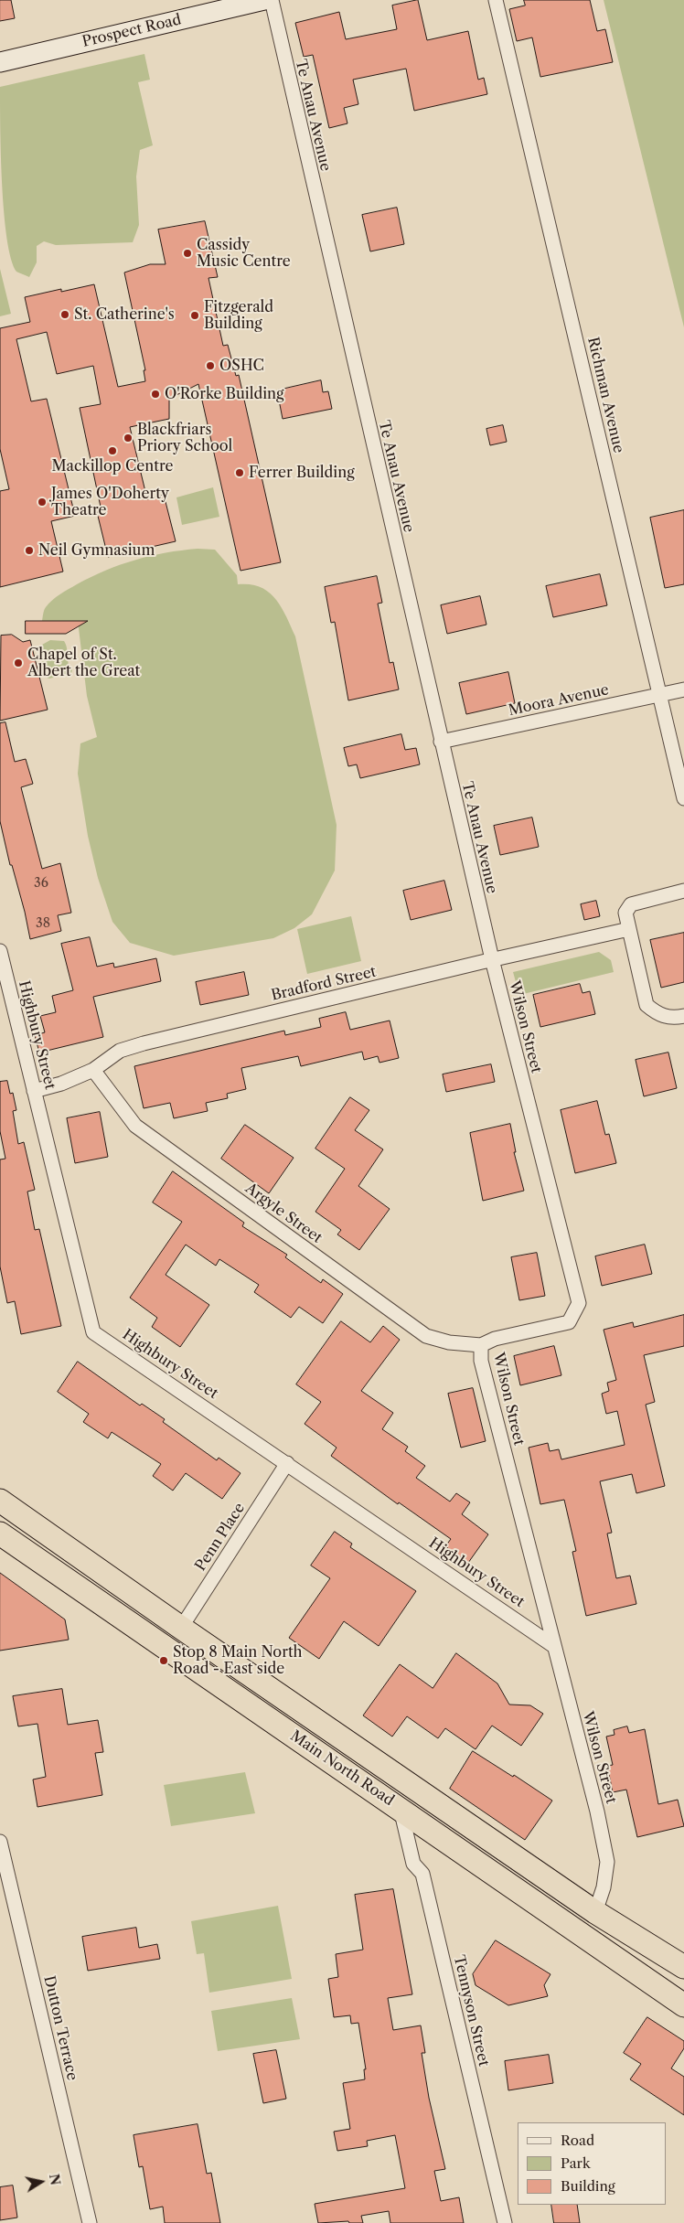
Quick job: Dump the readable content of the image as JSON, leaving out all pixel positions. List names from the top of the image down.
{
  "streets": {
    "highway": ["Main North Road"],
    "main road": ["Prospect Road"],
    "street": [
      "Te Anau Avenue",
      "Richman Avenue",
      "Moora Avenue",
      "Bradford Street",
      "Wilson Street",
      "Highbury Street",
      "Argyle Street",
      "Penn Place",
      "Tennyson Street",
      "Dutton Terrace"
    ]
  },
  "crossings": [
    ["Te Anau Avenue", "Moora Avenue"],
    ["Te Anau Avenue", "Bradford Street"],
    ["Te Anau Avenue", "Wilson Street"],
    ["Richman Avenue", "Moora Avenue"],
    ["Bradford Street", "Wilson Street"],
    ["Bradford Street", "Highbury Street"],
    ["Bradford Street", "Argyle Street"],
    ["Wilson Street", "Highbury Street"],
    ["Wilson Street", "Argyle Street"],
    ["Wilson Street", "Main North Road"],
    ["Highbury Street", "Penn Place"],
    ["Penn Place", "Main North Road"],
    ["Main North Road", "Tennyson Street"]
  ],
  "places": [
    "Cassidy Music Centre",
    "St. Catherine's",
    "Fitzgerald Building",
    "OSHC",
    "O'Rorke Building",
    "Blackfriars Priory School",
    "Mackillop Centre",
    "Ferrer Building",
    "James O'Doherty Theatre",
    "Neil Gymnasium",
    "Chapel of St. Albert the Great",
    "Stop 8 Main North Road - East side"
  ],
  "house_numbers": ["36", "38"],
  "legend": ["Road", "Park", "Building"],
  "north": "right"
}
